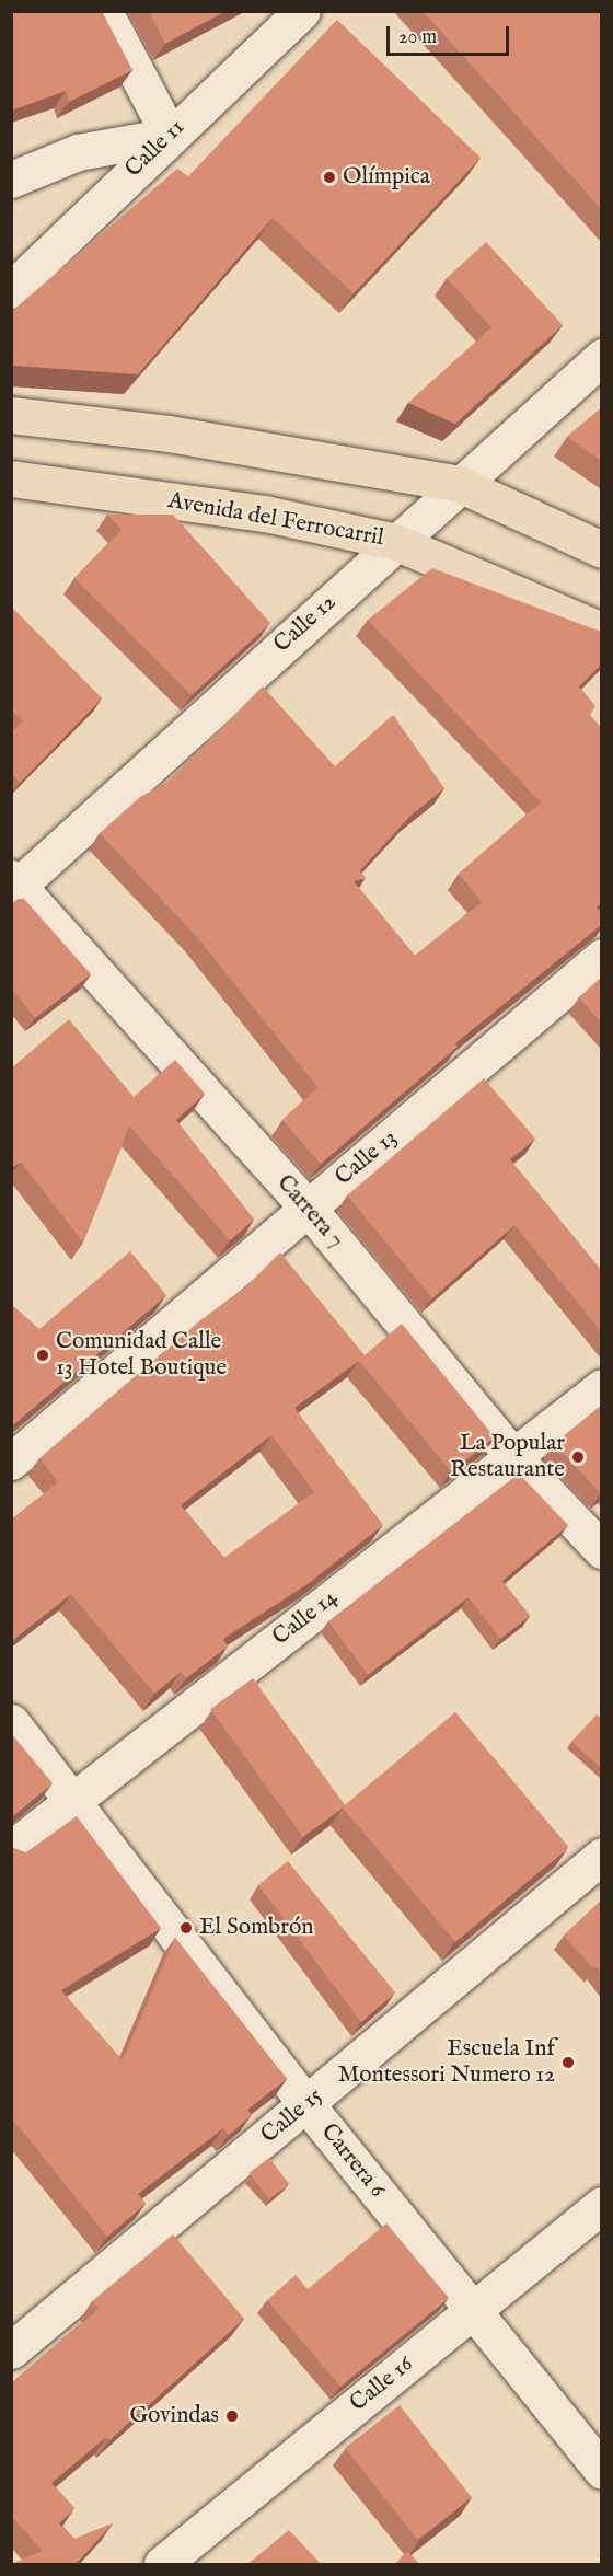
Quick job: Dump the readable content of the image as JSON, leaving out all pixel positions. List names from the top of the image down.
{
  "streets": {
    "main road": ["Avenida del Ferrocarril"],
    "street": [
      "Calle 11",
      "Calle 12",
      "Calle 13",
      "Carrera 7",
      "Calle 14",
      "Calle 15",
      "Carrera 6",
      "Calle 16"
    ]
  },
  "crossings": [
    ["Avenida del Ferrocarril", "Calle 12"],
    ["Calle 12", "Carrera 7"],
    ["Calle 13", "Carrera 7"],
    ["Carrera 7", "Calle 14"],
    ["Calle 14", "Carrera 6"],
    ["Calle 15", "Carrera 6"],
    ["Carrera 6", "Calle 16"]
  ],
  "places": [
    "Olímpica",
    "Comunidad Calle 13 Hotel Boutique",
    "La Popular Restaurante",
    "El Sombrón",
    "Escuela Inf Montessori Numero 12",
    "Govindas"
  ],
  "scale_bar": "20 m"
}
